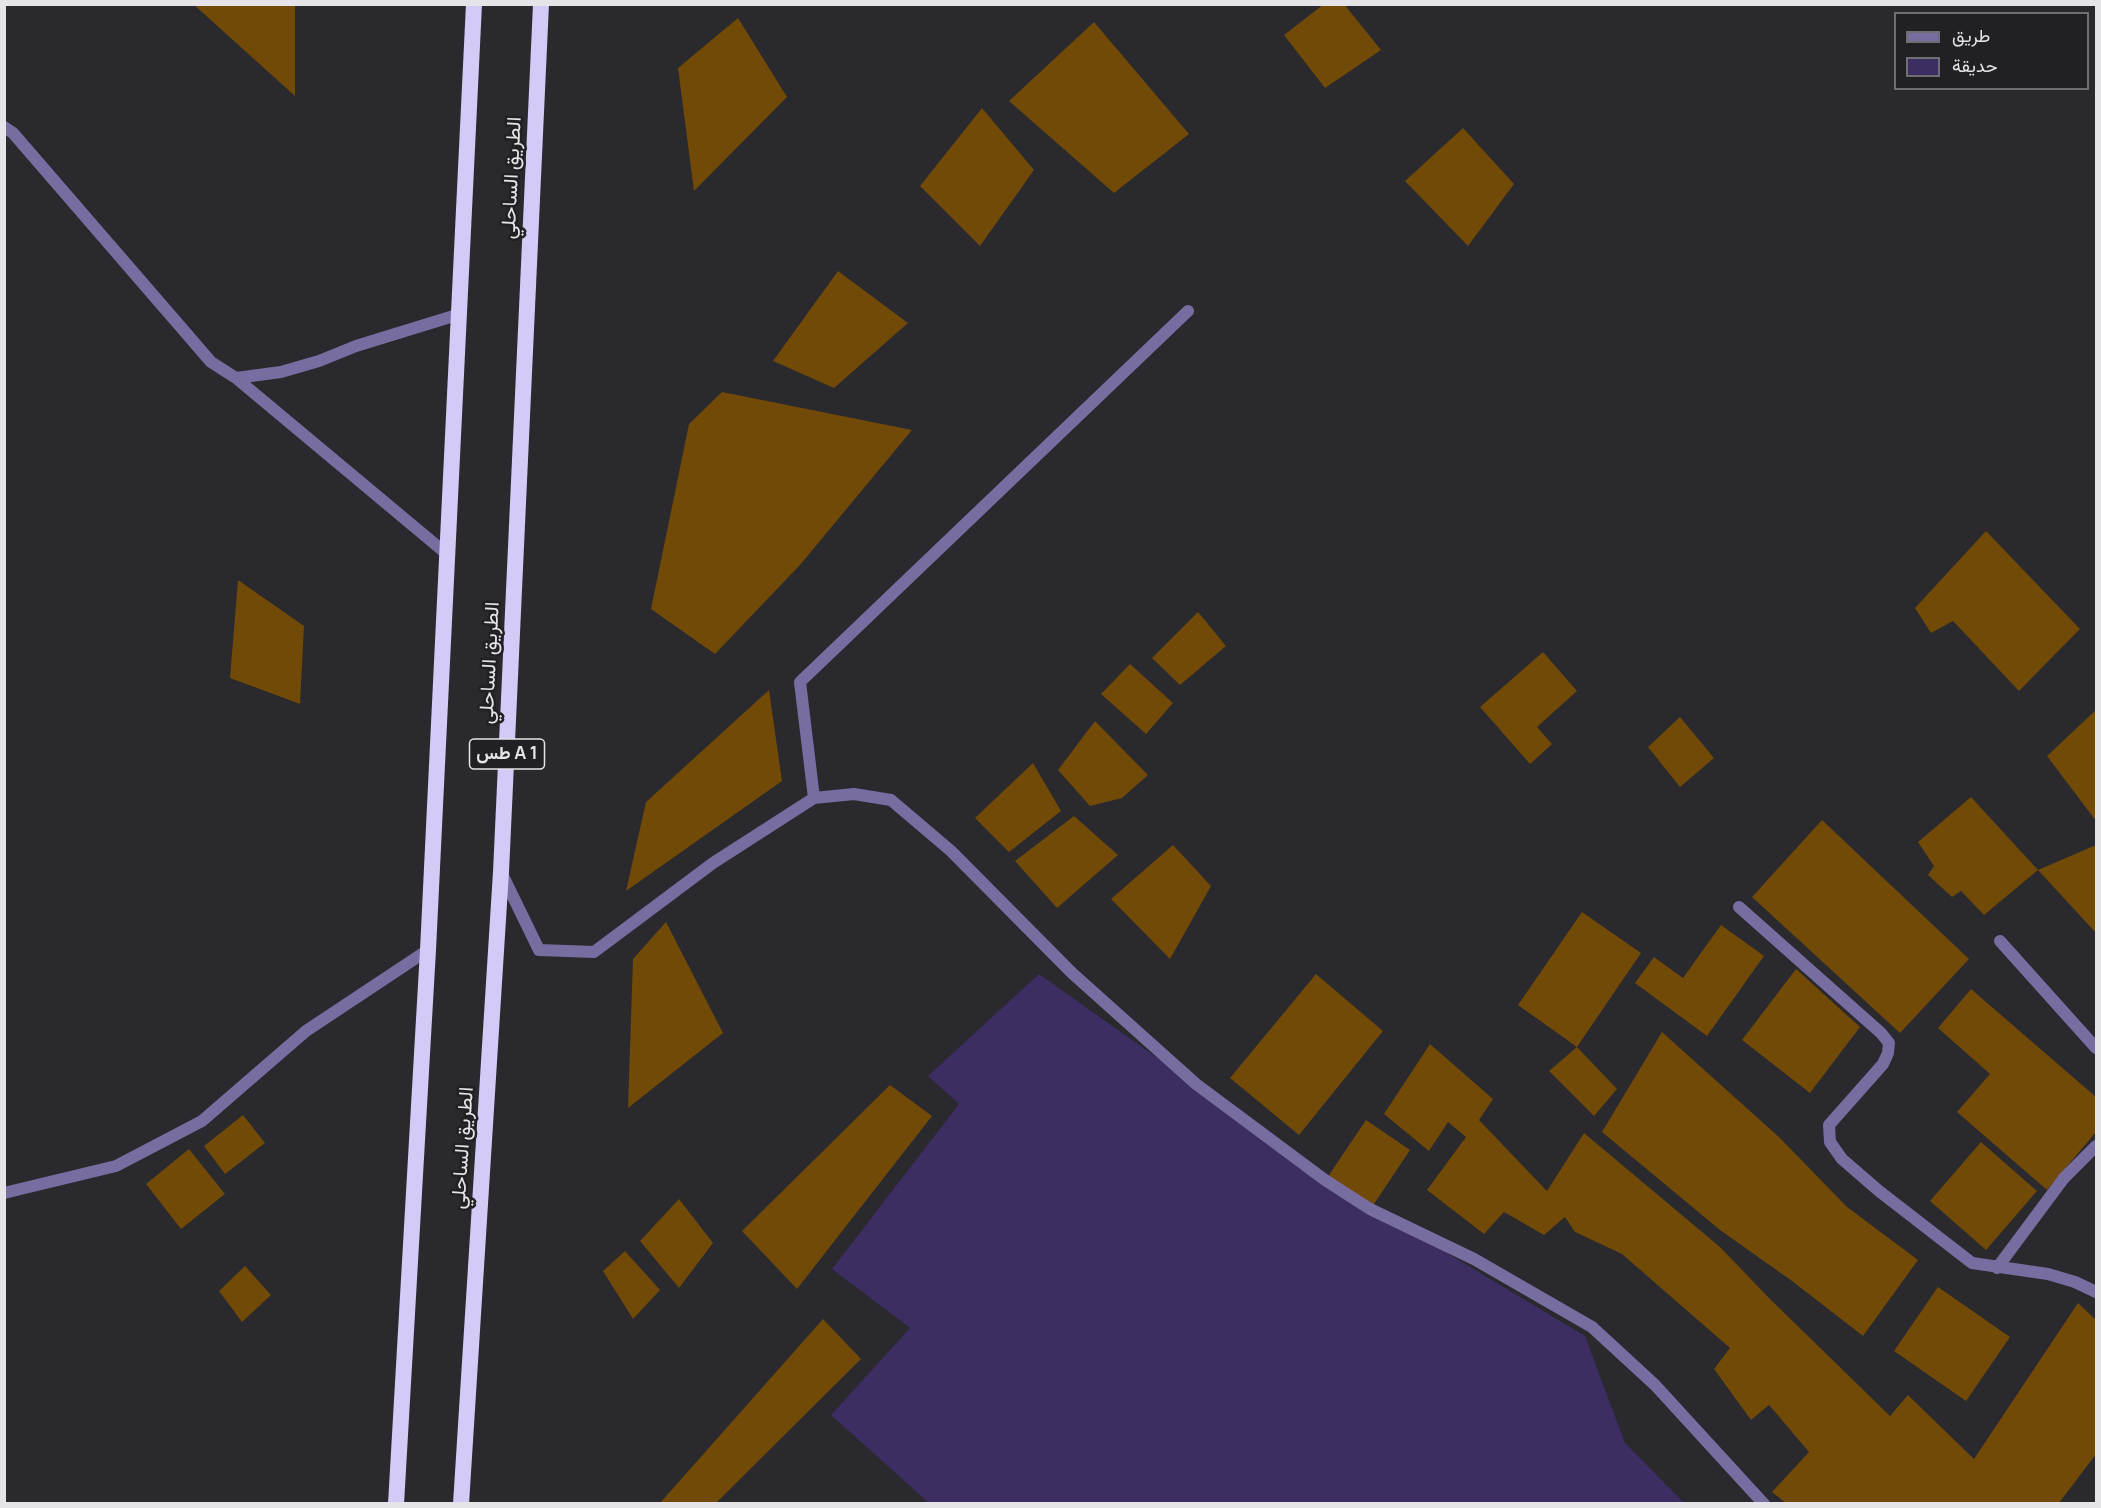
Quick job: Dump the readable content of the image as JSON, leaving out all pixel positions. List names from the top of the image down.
{
  "streets": {
    "highway": ["الطريق الساحلي", "طس A 1"]
  },
  "legend": ["طريق", "حديقة"]
}
